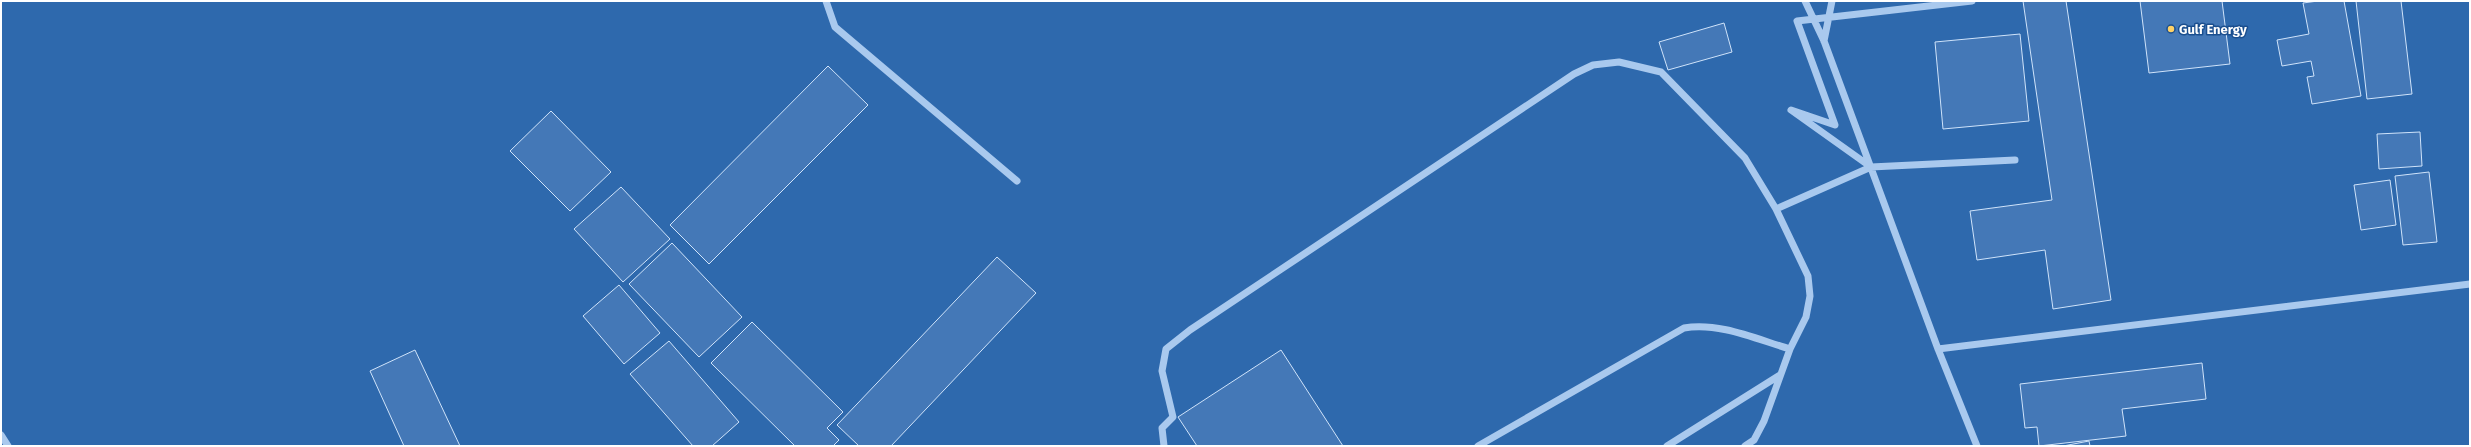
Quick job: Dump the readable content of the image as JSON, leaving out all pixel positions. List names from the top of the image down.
{
  "places": ["Gulf Energy"]
}
